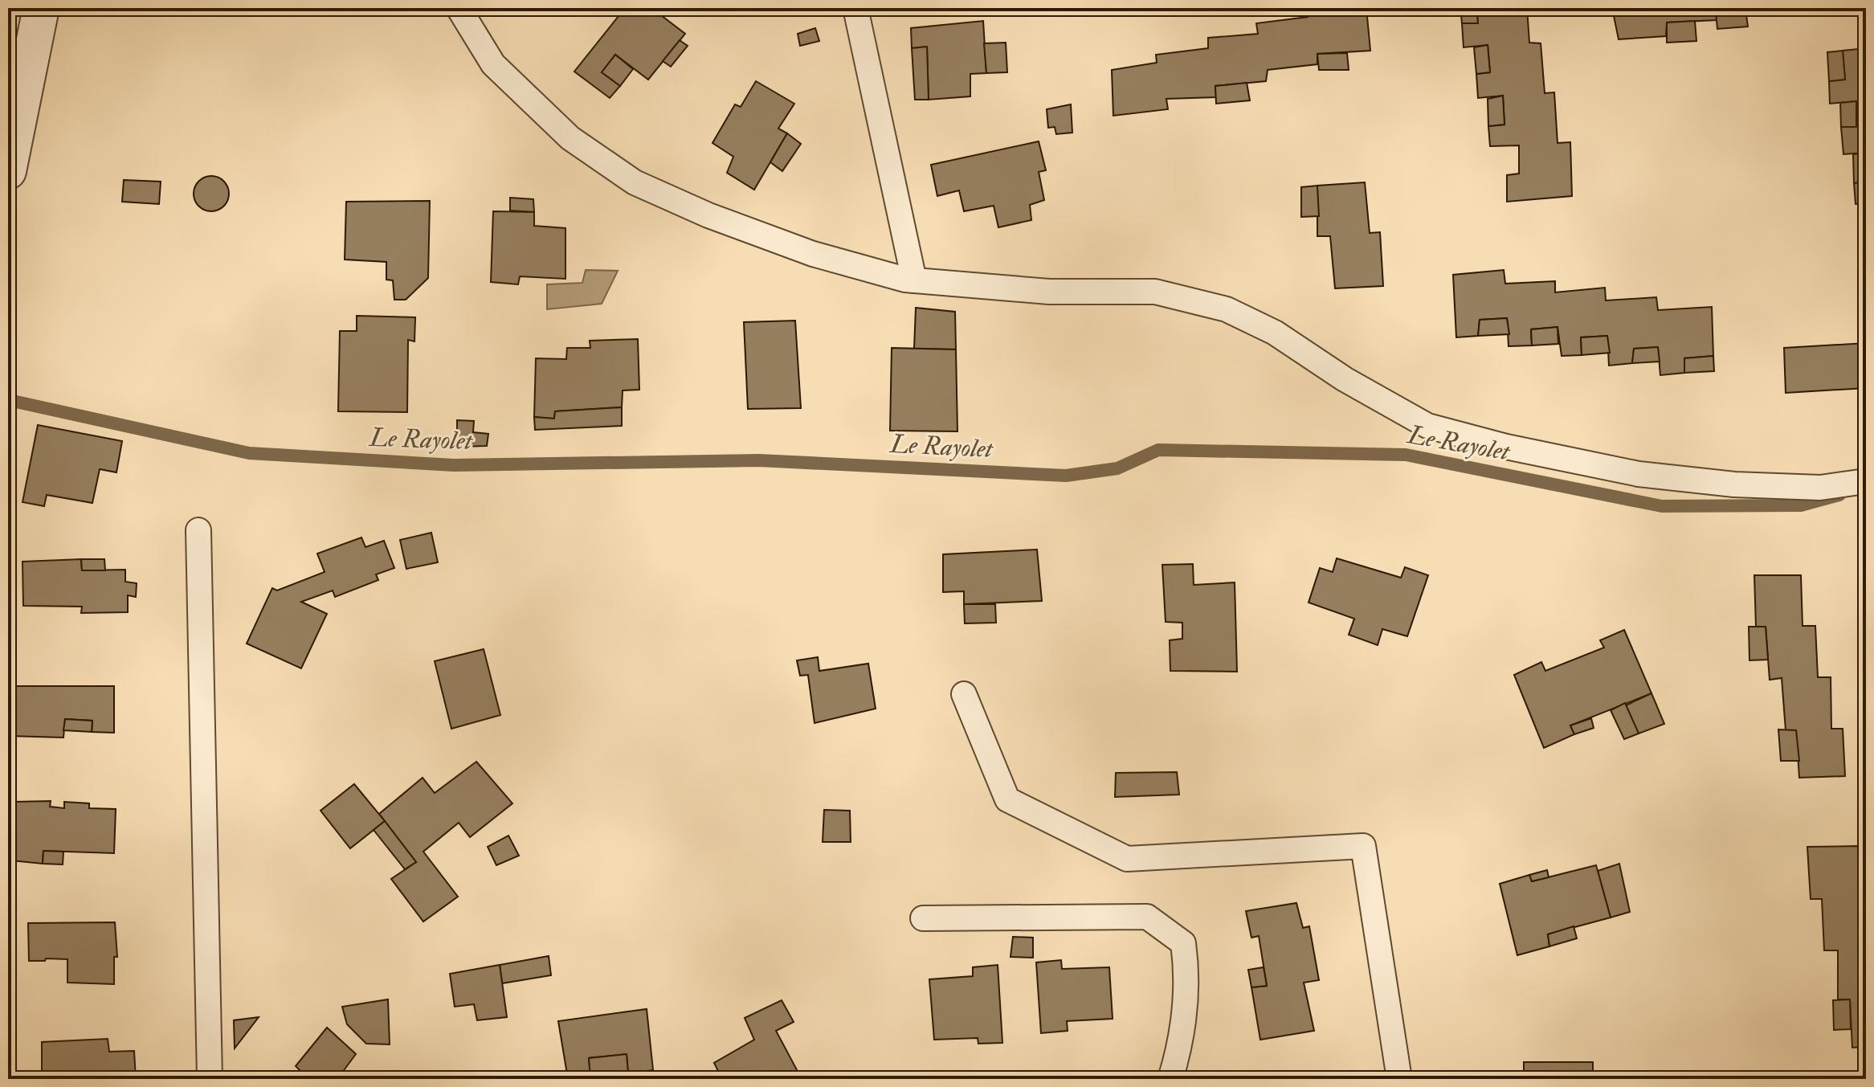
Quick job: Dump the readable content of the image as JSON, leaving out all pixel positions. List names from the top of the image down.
{
  "water": ["Le Rayolet"]
}
